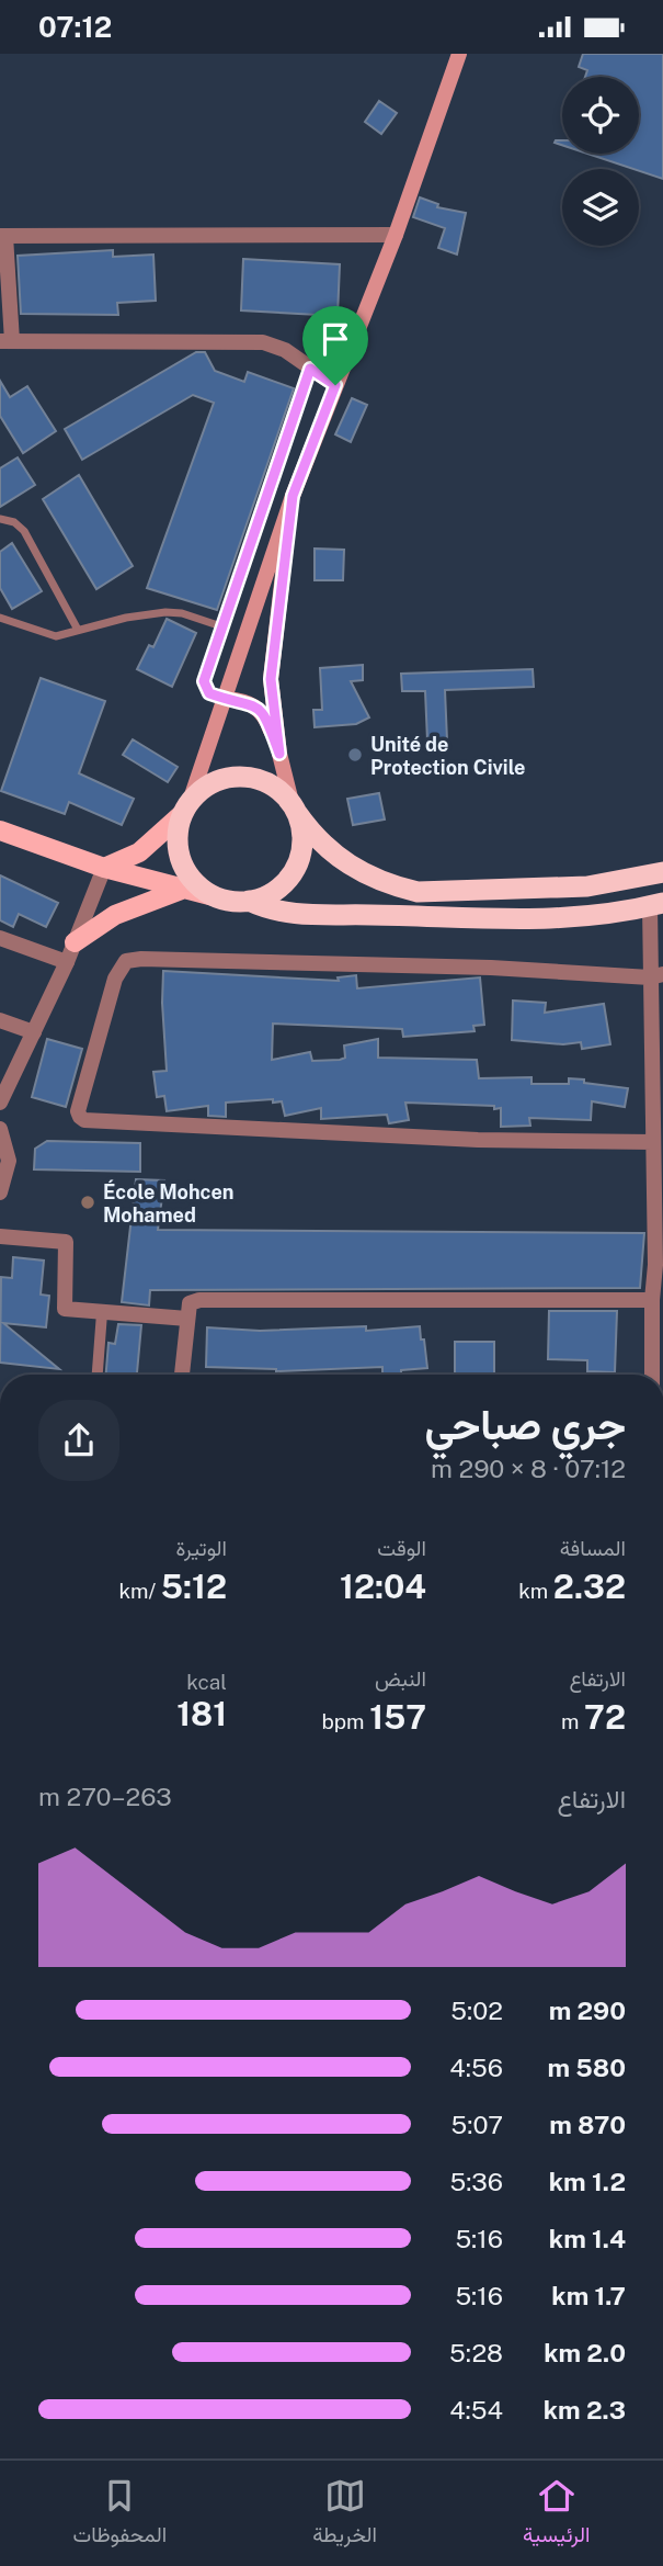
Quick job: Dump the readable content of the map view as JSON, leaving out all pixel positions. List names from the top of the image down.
{
  "places": ["Unité de Protection Civile", "École Mohcen Mohamed"],
  "page": {
    "status": "07:12",
    "heading": ["جري صباحي", "07:12 · 8 × 290 m"],
    "stats": [
      ["المسافة", "2.32 km"],
      ["الوقت", "12:04"],
      ["الوتيرة", "5:12 /km"],
      ["الارتفاع", "72 m"],
      ["النبض", "157 bpm"],
      ["kcal", "181"]
    ],
    "chart": ["الارتفاع", "263–270 m"],
    "list": [
      {
        "name": "290 m",
        "note": "5:02"
      },
      {
        "name": "580 m",
        "note": "4:56"
      },
      {
        "name": "870 m",
        "note": "5:07"
      },
      {
        "name": "1.2 km",
        "note": "5:36"
      },
      {
        "name": "1.4 km",
        "note": "5:16"
      },
      {
        "name": "1.7 km",
        "note": "5:16"
      },
      {
        "name": "2.0 km",
        "note": "5:28"
      },
      {
        "name": "2.3 km",
        "note": "4:54"
      }
    ],
    "tabs": ["الرئيسية", "الخريطة", "المحفوظات"]
  }
}
